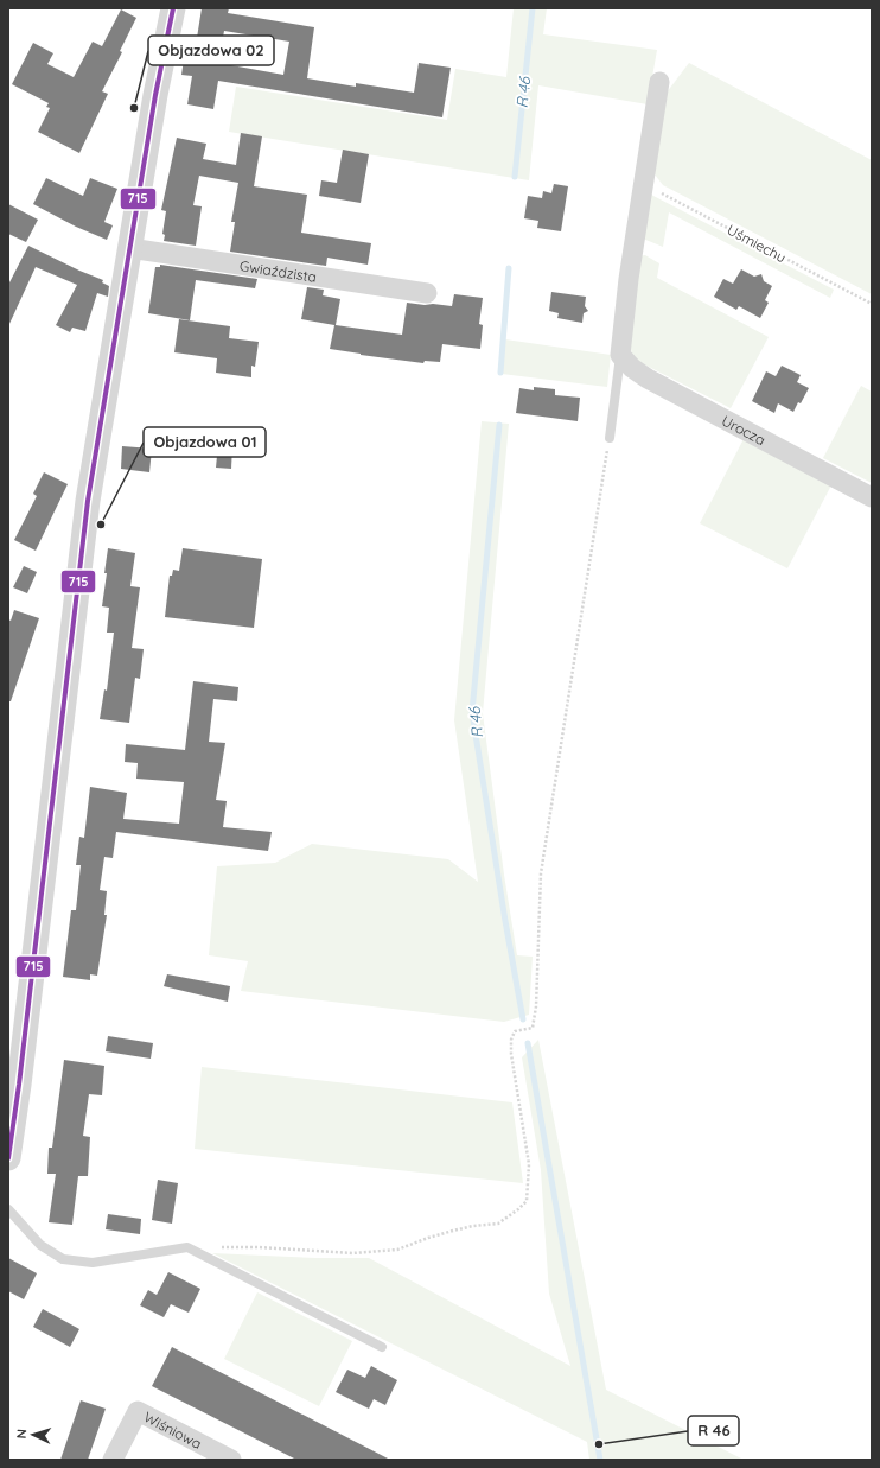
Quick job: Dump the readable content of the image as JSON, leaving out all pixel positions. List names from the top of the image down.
{
  "streets": {
    "street": ["Gwiaździsta", "Urocza", "Wiśniowa"],
    "path": ["Uśmiechu"]
  },
  "water": ["R 46"],
  "places": ["Objazdowa 02", "Objazdowa 01", "R 46"],
  "lines": ["transit line 715"],
  "north": "left"
}
